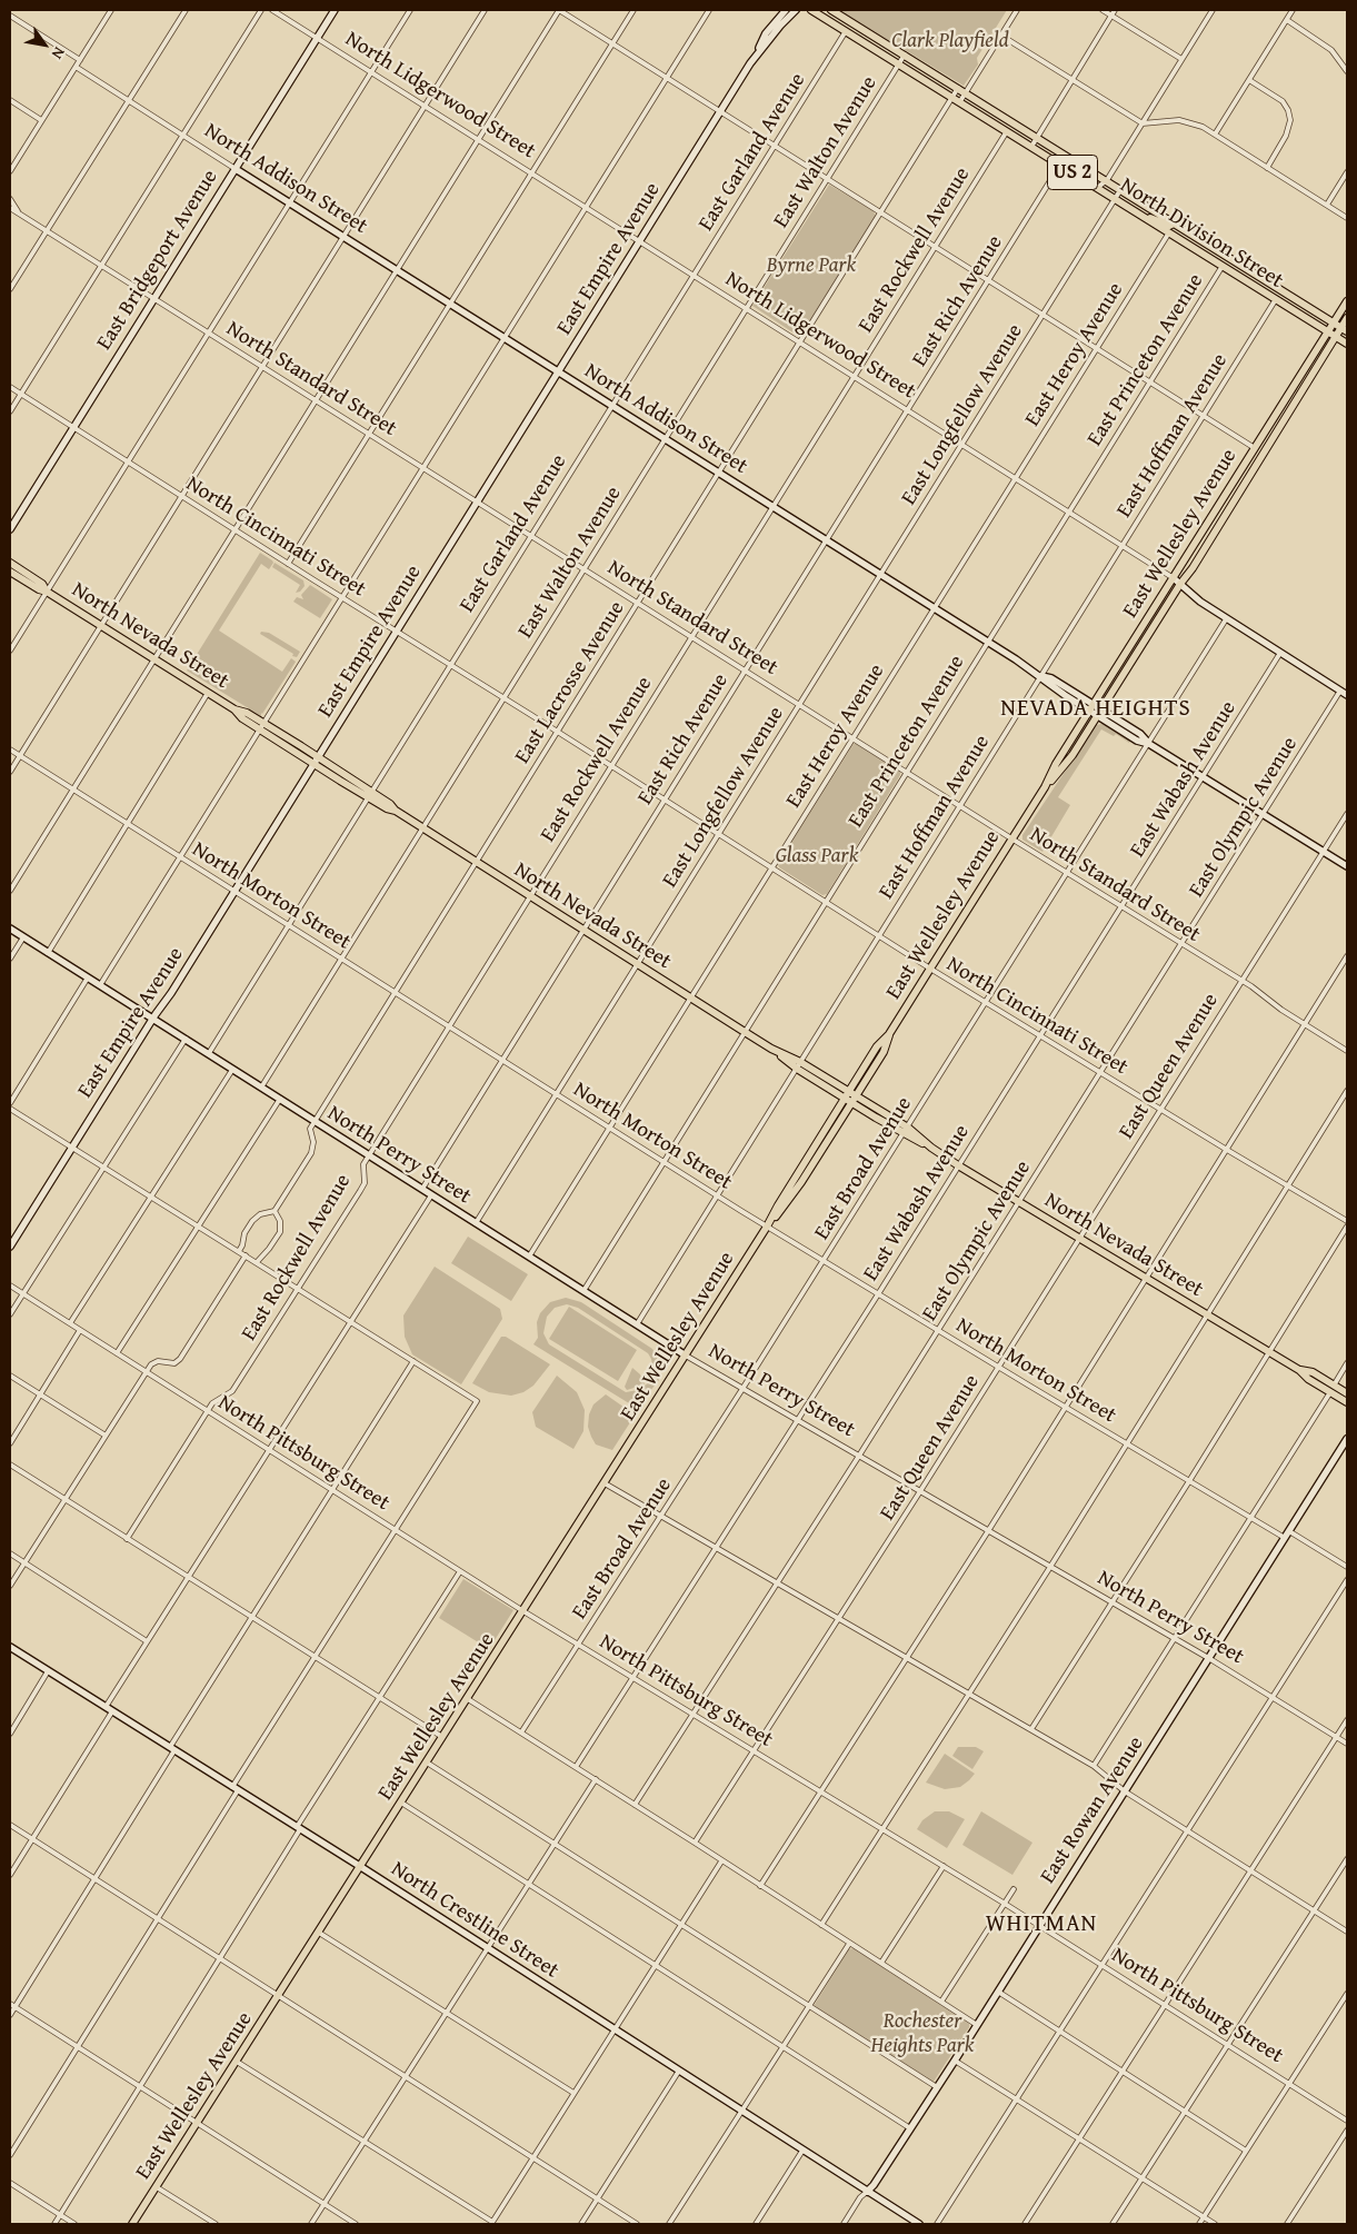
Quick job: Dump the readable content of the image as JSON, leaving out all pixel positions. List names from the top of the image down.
{
  "streets": {
    "main road": [
      "US 2",
      "North Division Street",
      "East Wellesley Avenue",
      "North Nevada Street"
    ],
    "street": [
      "North Lidgerwood Street",
      "East Garland Avenue",
      "East Walton Avenue",
      "North Addison Street",
      "East Rockwell Avenue",
      "East Empire Avenue",
      "East Bridgeport Avenue",
      "East Rich Avenue",
      "East Heroy Avenue",
      "East Princeton Avenue",
      "North Standard Street",
      "East Longfellow Avenue",
      "East Hoffman Avenue",
      "North Cincinnati Street",
      "East Lacrosse Avenue",
      "East Wabash Avenue",
      "East Olympic Avenue",
      "North Morton Street",
      "East Queen Avenue",
      "North Perry Street",
      "East Broad Avenue",
      "North Pittsburg Street",
      "East Rowan Avenue",
      "North Crestline Street"
    ]
  },
  "crossings": [
    ["North Lidgerwood Street", "East Garland Avenue"],
    ["North Lidgerwood Street", "East Walton Avenue"],
    ["North Lidgerwood Street", "East Rockwell Avenue"],
    ["North Lidgerwood Street", "East Empire Avenue"],
    ["North Lidgerwood Street", "East Bridgeport Avenue"],
    ["North Lidgerwood Street", "East Rich Avenue"],
    ["North Lidgerwood Street", "East Heroy Avenue"],
    ["North Lidgerwood Street", "East Princeton Avenue"],
    ["North Lidgerwood Street", "East Longfellow Avenue"],
    ["North Lidgerwood Street", "East Hoffman Avenue"],
    ["North Lidgerwood Street", "East Wellesley Avenue"],
    ["North Lidgerwood Street", "East Lacrosse Avenue"],
    ["North Lidgerwood Street", "East Wabash Avenue"],
    ["North Lidgerwood Street", "East Olympic Avenue"],
    ["North Lidgerwood Street", "East Broad Avenue"],
    ["East Garland Avenue", "North Addison Street"],
    ["East Garland Avenue", "North Division Street"],
    ["East Garland Avenue", "North Standard Street"],
    ["East Garland Avenue", "North Cincinnati Street"],
    ["East Garland Avenue", "North Nevada Street"],
    ["East Garland Avenue", "North Morton Street"],
    ["East Garland Avenue", "North Perry Street"],
    ["East Walton Avenue", "North Addison Street"],
    ["East Walton Avenue", "North Division Street"],
    ["East Walton Avenue", "North Standard Street"],
    ["East Walton Avenue", "North Cincinnati Street"],
    ["East Walton Avenue", "North Nevada Street"],
    ["East Walton Avenue", "North Morton Street"],
    ["East Walton Avenue", "North Perry Street"],
    ["North Addison Street", "East Rockwell Avenue"],
    ["North Addison Street", "East Empire Avenue"],
    ["North Addison Street", "East Bridgeport Avenue"],
    ["North Addison Street", "East Rich Avenue"],
    ["North Addison Street", "East Heroy Avenue"],
    ["North Addison Street", "East Princeton Avenue"],
    ["North Addison Street", "East Longfellow Avenue"],
    ["North Addison Street", "East Hoffman Avenue"],
    ["North Addison Street", "East Wellesley Avenue"],
    ["North Addison Street", "East Lacrosse Avenue"],
    ["North Addison Street", "East Wabash Avenue"],
    ["North Addison Street", "East Olympic Avenue"],
    ["North Addison Street", "East Queen Avenue"],
    ["North Addison Street", "East Broad Avenue"],
    ["North Division Street", "East Rockwell Avenue"],
    ["North Division Street", "East Rich Avenue"],
    ["North Division Street", "East Heroy Avenue"],
    ["North Division Street", "East Princeton Avenue"],
    ["North Division Street", "East Longfellow Avenue"],
    ["North Division Street", "East Hoffman Avenue"],
    ["North Division Street", "East Wellesley Avenue"],
    ["North Division Street", "East Lacrosse Avenue"],
    ["East Rockwell Avenue", "North Standard Street"],
    ["East Rockwell Avenue", "North Cincinnati Street"],
    ["East Rockwell Avenue", "North Nevada Street"],
    ["East Rockwell Avenue", "North Morton Street"],
    ["East Rockwell Avenue", "North Perry Street"],
    ["East Rockwell Avenue", "North Pittsburg Street"],
    ["East Empire Avenue", "North Standard Street"],
    ["East Empire Avenue", "North Cincinnati Street"],
    ["East Empire Avenue", "North Nevada Street"],
    ["East Empire Avenue", "North Morton Street"],
    ["East Empire Avenue", "North Perry Street"],
    ["East Bridgeport Avenue", "North Standard Street"],
    ["East Bridgeport Avenue", "North Cincinnati Street"],
    ["East Rich Avenue", "North Standard Street"],
    ["East Rich Avenue", "North Cincinnati Street"],
    ["East Rich Avenue", "North Nevada Street"],
    ["East Rich Avenue", "North Morton Street"],
    ["East Rich Avenue", "North Perry Street"],
    ["East Heroy Avenue", "North Standard Street"],
    ["East Heroy Avenue", "North Cincinnati Street"],
    ["East Heroy Avenue", "North Nevada Street"],
    ["East Heroy Avenue", "North Morton Street"],
    ["East Heroy Avenue", "North Perry Street"],
    ["East Princeton Avenue", "North Standard Street"],
    ["East Princeton Avenue", "North Cincinnati Street"],
    ["East Princeton Avenue", "North Nevada Street"],
    ["East Princeton Avenue", "North Morton Street"],
    ["East Princeton Avenue", "North Perry Street"],
    ["North Standard Street", "East Longfellow Avenue"],
    ["North Standard Street", "East Hoffman Avenue"],
    ["North Standard Street", "East Wellesley Avenue"],
    ["North Standard Street", "East Lacrosse Avenue"],
    ["North Standard Street", "East Wabash Avenue"],
    ["North Standard Street", "East Olympic Avenue"],
    ["North Standard Street", "East Queen Avenue"],
    ["North Standard Street", "East Broad Avenue"],
    ["East Longfellow Avenue", "North Cincinnati Street"],
    ["East Longfellow Avenue", "North Nevada Street"],
    ["East Longfellow Avenue", "North Morton Street"],
    ["East Longfellow Avenue", "North Perry Street"],
    ["East Hoffman Avenue", "North Cincinnati Street"],
    ["East Hoffman Avenue", "North Nevada Street"],
    ["East Hoffman Avenue", "North Morton Street"],
    ["East Hoffman Avenue", "North Perry Street"],
    ["East Wellesley Avenue", "North Cincinnati Street"],
    ["East Wellesley Avenue", "North Nevada Street"],
    ["East Wellesley Avenue", "North Morton Street"],
    ["East Wellesley Avenue", "North Perry Street"],
    ["East Wellesley Avenue", "North Pittsburg Street"],
    ["East Wellesley Avenue", "North Crestline Street"],
    ["North Cincinnati Street", "East Lacrosse Avenue"],
    ["North Cincinnati Street", "East Wabash Avenue"],
    ["North Cincinnati Street", "East Olympic Avenue"],
    ["North Cincinnati Street", "East Queen Avenue"],
    ["North Cincinnati Street", "East Broad Avenue"],
    ["North Nevada Street", "East Lacrosse Avenue"],
    ["North Nevada Street", "East Wabash Avenue"],
    ["North Nevada Street", "East Olympic Avenue"],
    ["North Nevada Street", "East Queen Avenue"],
    ["North Nevada Street", "East Broad Avenue"],
    ["East Lacrosse Avenue", "North Morton Street"],
    ["East Lacrosse Avenue", "North Perry Street"],
    ["East Wabash Avenue", "North Morton Street"],
    ["East Wabash Avenue", "North Perry Street"],
    ["East Wabash Avenue", "North Pittsburg Street"],
    ["East Olympic Avenue", "North Morton Street"],
    ["East Olympic Avenue", "North Perry Street"],
    ["East Olympic Avenue", "North Pittsburg Street"],
    ["North Morton Street", "East Queen Avenue"],
    ["North Morton Street", "East Broad Avenue"],
    ["North Morton Street", "East Rowan Avenue"],
    ["East Queen Avenue", "North Perry Street"],
    ["East Queen Avenue", "North Pittsburg Street"],
    ["North Perry Street", "East Broad Avenue"],
    ["North Perry Street", "East Rowan Avenue"],
    ["East Broad Avenue", "North Pittsburg Street"],
    ["North Pittsburg Street", "East Rowan Avenue"],
    ["East Rowan Avenue", "North Crestline Street"]
  ],
  "districts": ["NEVADA HEIGHTS", "WHITMAN"],
  "parks": [
    "Clark Playfield",
    "Byrne Park",
    "Glass Park",
    "Rochester Heights Park"
  ],
  "north": "bottom right"
}
